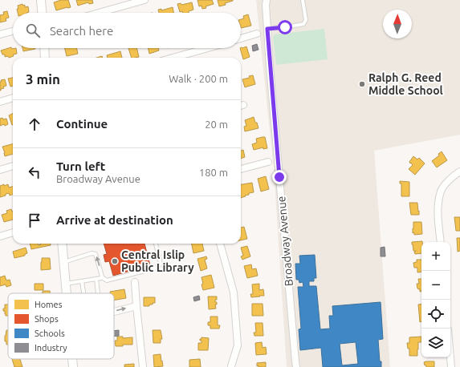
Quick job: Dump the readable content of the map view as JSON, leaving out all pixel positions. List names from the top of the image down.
{
  "streets": {
    "street": ["Broadway Avenue"]
  },
  "places": ["Ralph G. Reed Middle School", "Central Islip Public Library"],
  "legend": [
    "Homes",
    "Shops",
    "Schools",
    "Industry"
  ],
  "north": "top",
  "page": {
    "search": "Search here",
    "heading": ["3 min", "Walk · 200 m"],
    "list": [
      ["Continue", "20 m"],
      ["Turn left", "Broadway Avenue", "180 m"],
      "Arrive at destination"
    ],
    "map_buttons": ["+", "−"]
  }
}
